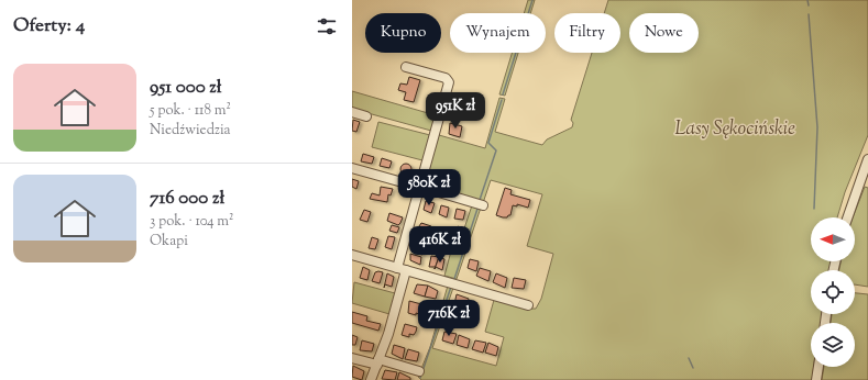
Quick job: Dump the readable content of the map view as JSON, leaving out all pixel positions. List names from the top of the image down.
{
  "parks": ["Lasy Sękocińskie"],
  "north": "left",
  "page": {
    "heading": "Oferty: 4",
    "chip": [
      "Kupno",
      "Wynajem",
      "Filtry",
      "Nowe"
    ],
    "list": [
      {
        "name": "951 000 zł",
        "note": "5 pok. · 118 m² · Niedźwiedzia"
      },
      {
        "name": "716 000 zł",
        "note": "3 pok. · 104 m² · Okapi"
      }
    ],
    "price": [
      "951K zł",
      "580K zł",
      "416K zł",
      "716K zł"
    ]
  }
}
